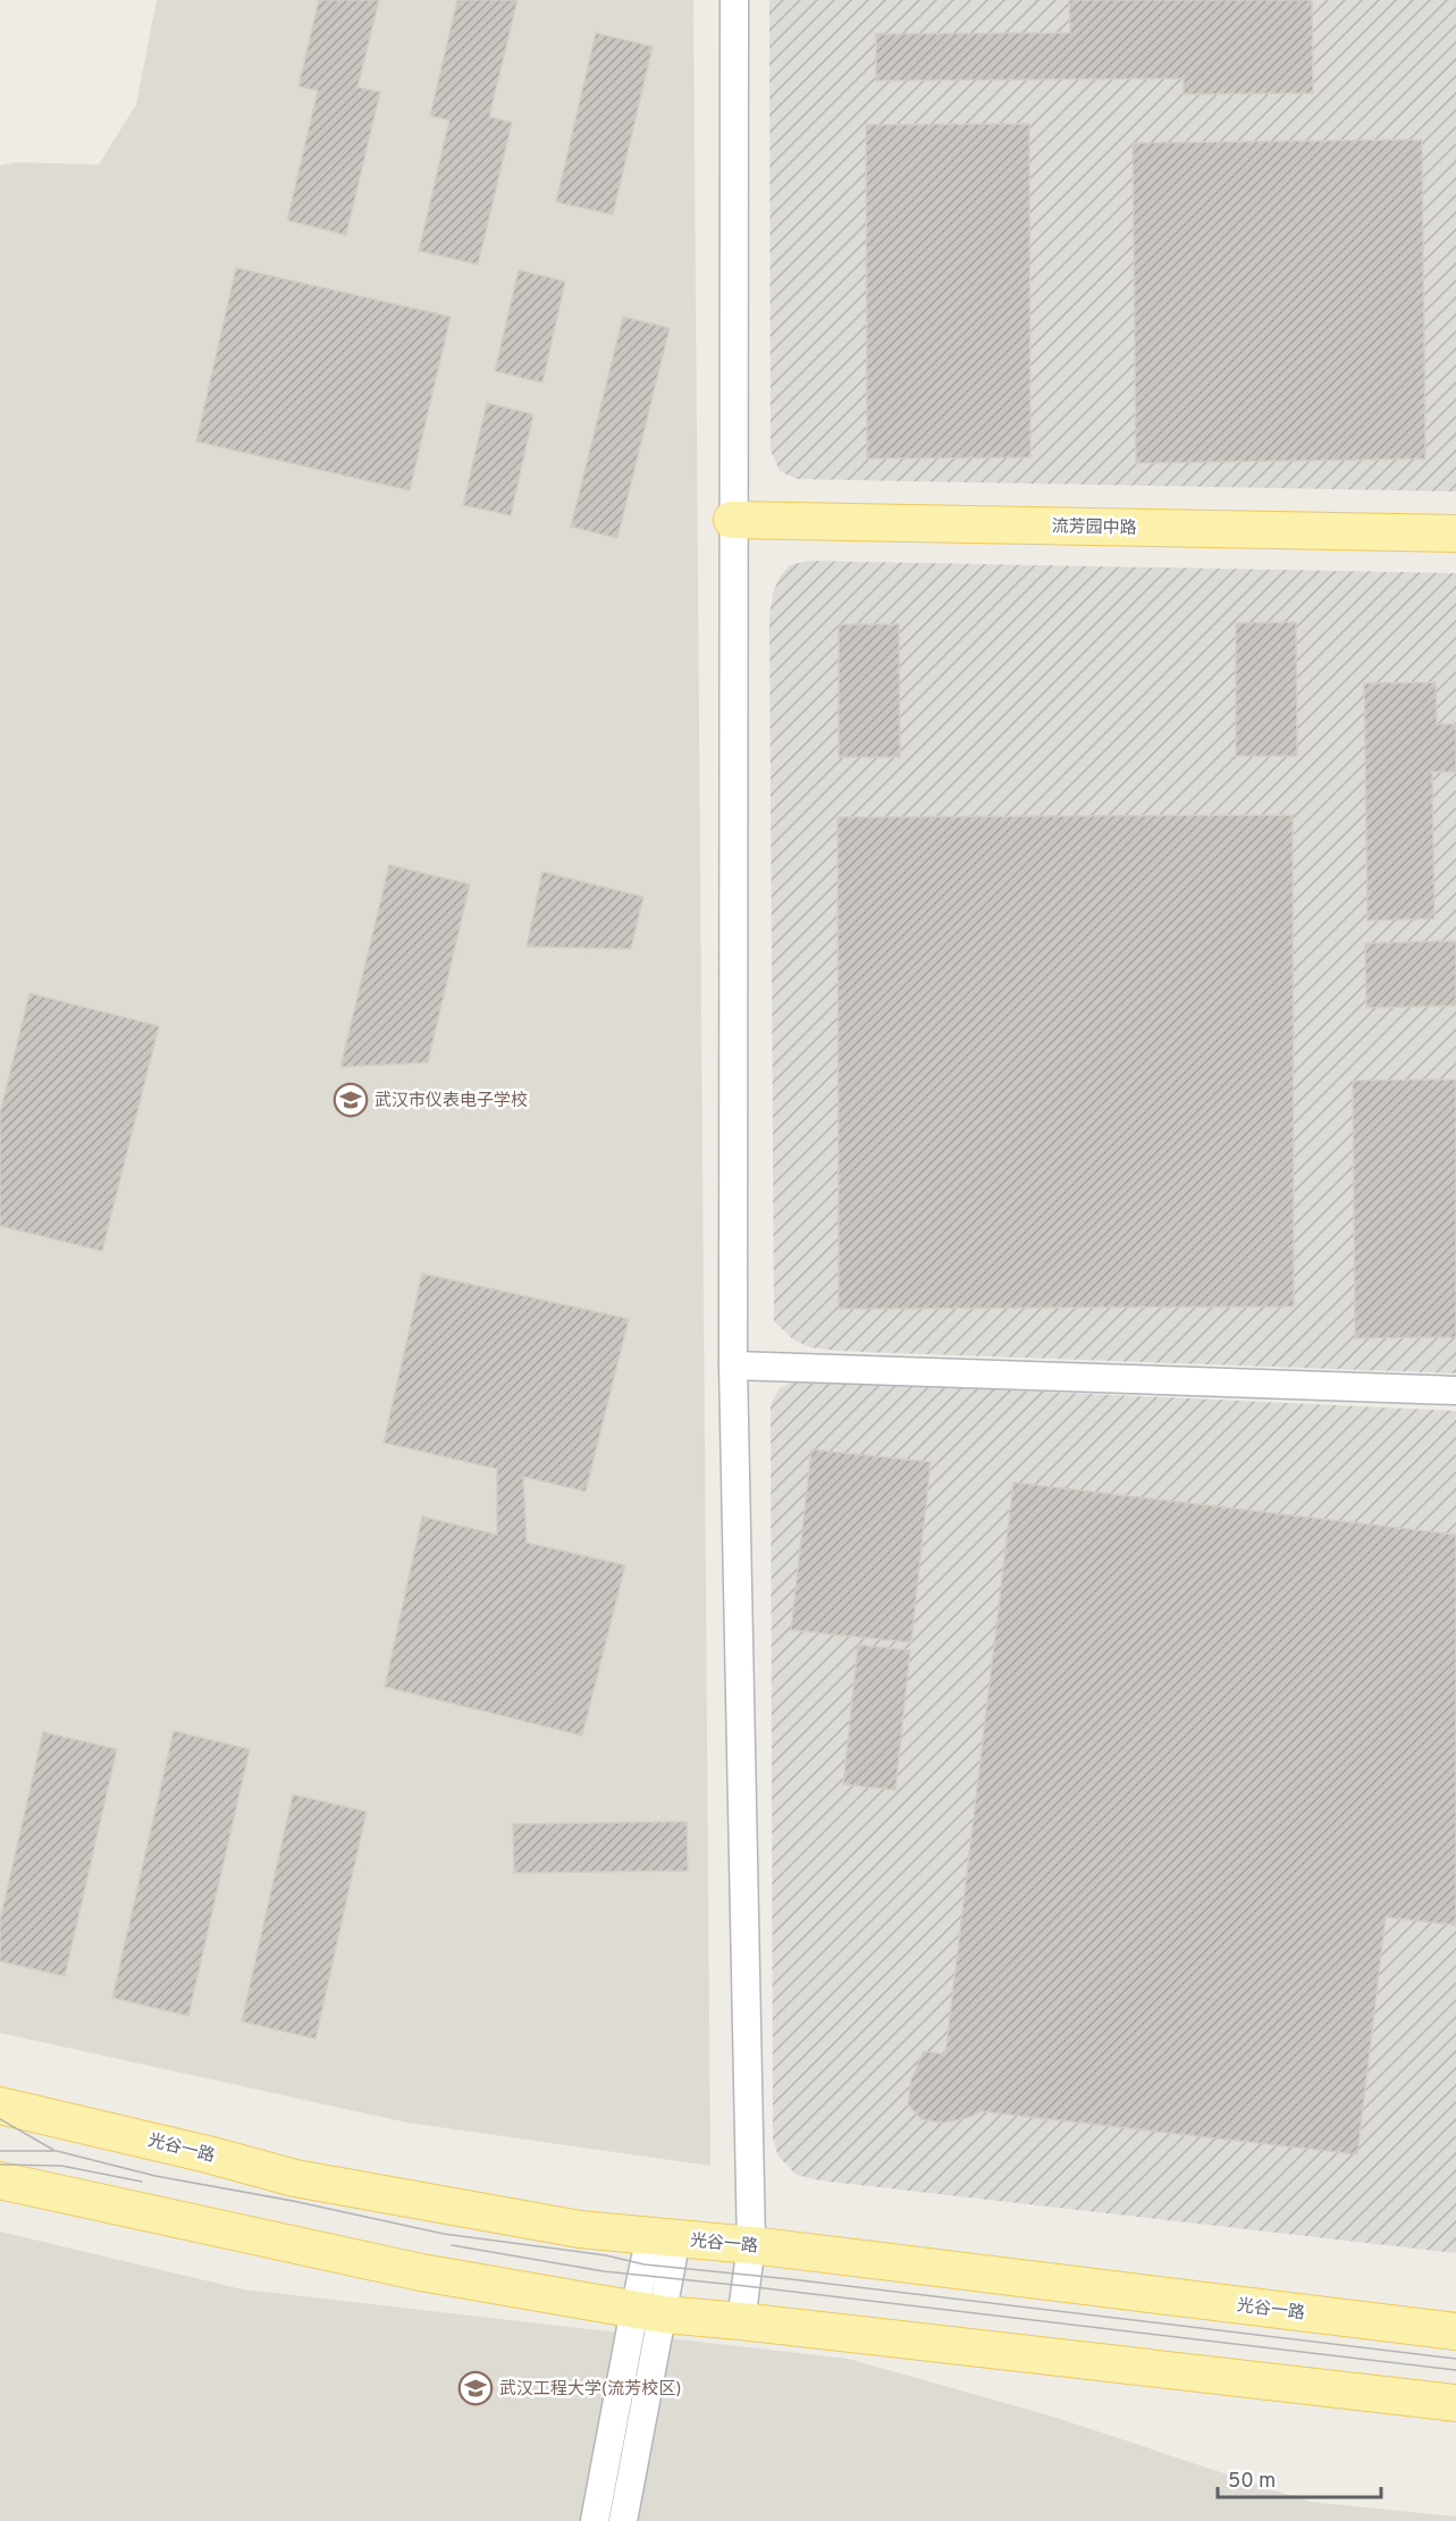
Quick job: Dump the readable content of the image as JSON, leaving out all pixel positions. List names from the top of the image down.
{
  "streets": {
    "main road": ["流芳园中路", "光谷一路"]
  },
  "places": {
    "school or university": ["武汉市仪表电子学校", "武汉工程大学(流芳校区)"]
  },
  "scale_bar": "50 m"
}
